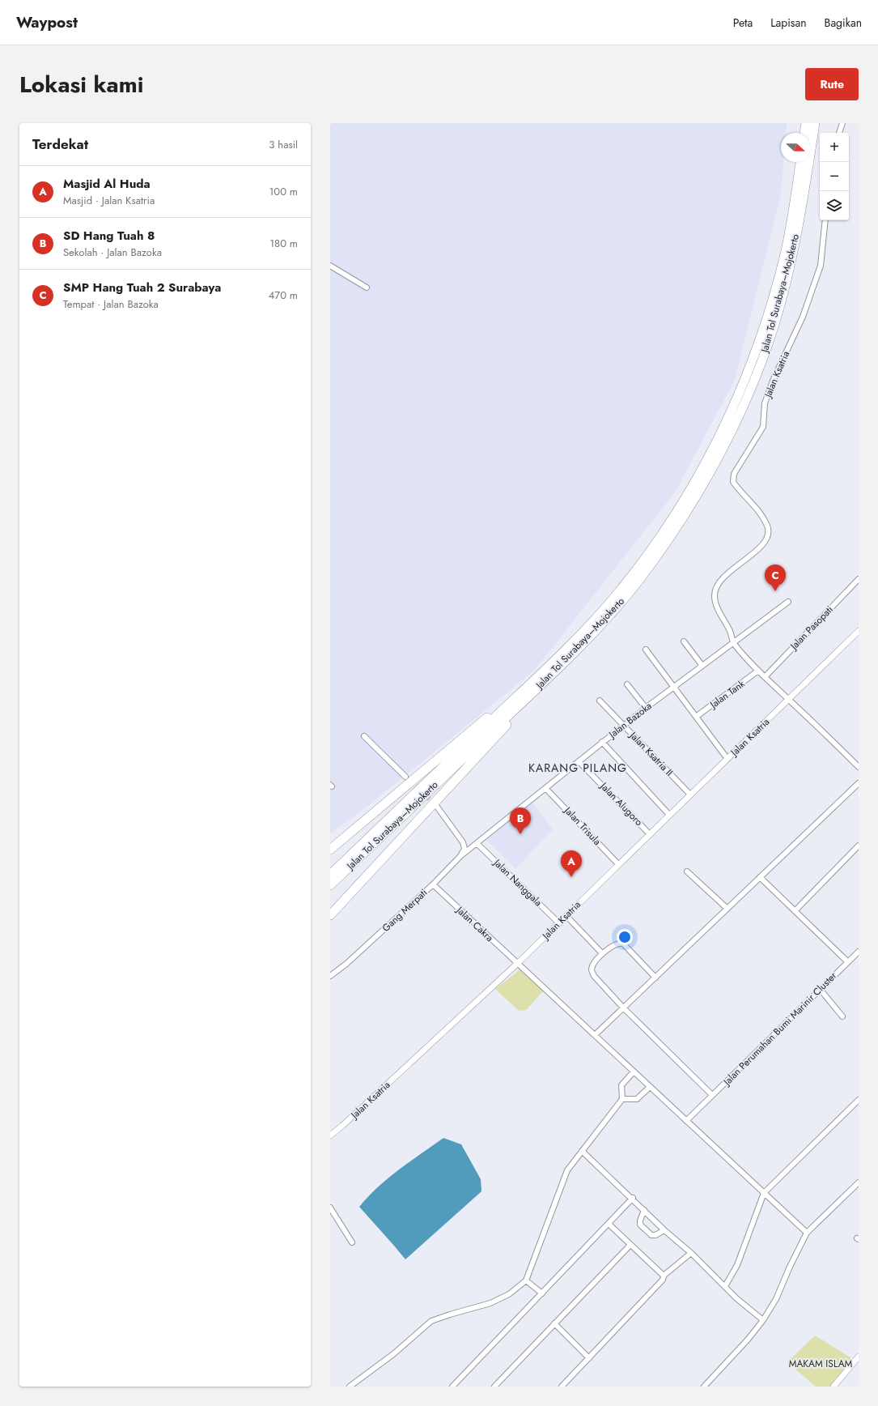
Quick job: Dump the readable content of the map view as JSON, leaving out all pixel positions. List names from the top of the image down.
{
  "streets": {
    "highway": ["Jalan Tol Surabaya–Mojokerto"],
    "street": [
      "Jalan Ksatria",
      "Jalan Pasopati",
      "Jalan Tank",
      "Jalan Bazoka",
      "Jalan Ksatria II",
      "Jalan Alugoro",
      "Jalan Trisula",
      "Jalan Nanggala",
      "Gang Merpati",
      "Jalan Cakra",
      "Jalan Perumahan Bumi Marinir Cluster"
    ]
  },
  "crossings": [
    ["Jalan Ksatria", "Jalan Pasopati"],
    ["Jalan Ksatria", "Jalan Tank"],
    ["Jalan Ksatria", "Jalan Bazoka"],
    ["Jalan Ksatria", "Jalan Ksatria II"],
    ["Jalan Ksatria", "Jalan Alugoro"],
    ["Jalan Ksatria", "Jalan Trisula"],
    ["Jalan Ksatria", "Jalan Nanggala"],
    ["Jalan Ksatria", "Jalan Cakra"],
    ["Jalan Bazoka", "Jalan Ksatria II"],
    ["Jalan Bazoka", "Jalan Alugoro"],
    ["Jalan Bazoka", "Jalan Trisula"],
    ["Jalan Bazoka", "Jalan Nanggala"],
    ["Jalan Bazoka", "Gang Merpati"],
    ["Jalan Nanggala", "Gang Merpati"],
    ["Gang Merpati", "Jalan Cakra"]
  ],
  "districts": ["KARANG PILANG"],
  "parks": ["MAKAM ISLAM"],
  "north": "right",
  "page": {
    "header": "Waypost",
    "nav": ["Peta", "Lapisan", "Bagikan"],
    "title": "Lokasi kami",
    "buttons": "Rute",
    "heading": ["Terdekat", "3 hasil"],
    "map_buttons": ["+", "−"],
    "list": [
      {
        "mark": "A",
        "name": "Masjid Al Huda",
        "note": "Masjid · Jalan Ksatria",
        "value": "100 m"
      },
      {
        "mark": "B",
        "name": "SD Hang Tuah 8",
        "note": "Sekolah · Jalan Bazoka",
        "value": "180 m"
      },
      {
        "mark": "C",
        "name": "SMP Hang Tuah 2 Surabaya",
        "note": "Tempat · Jalan Bazoka",
        "value": "470 m"
      }
    ],
    "pins": ["C", "B", "A"]
  }
}
